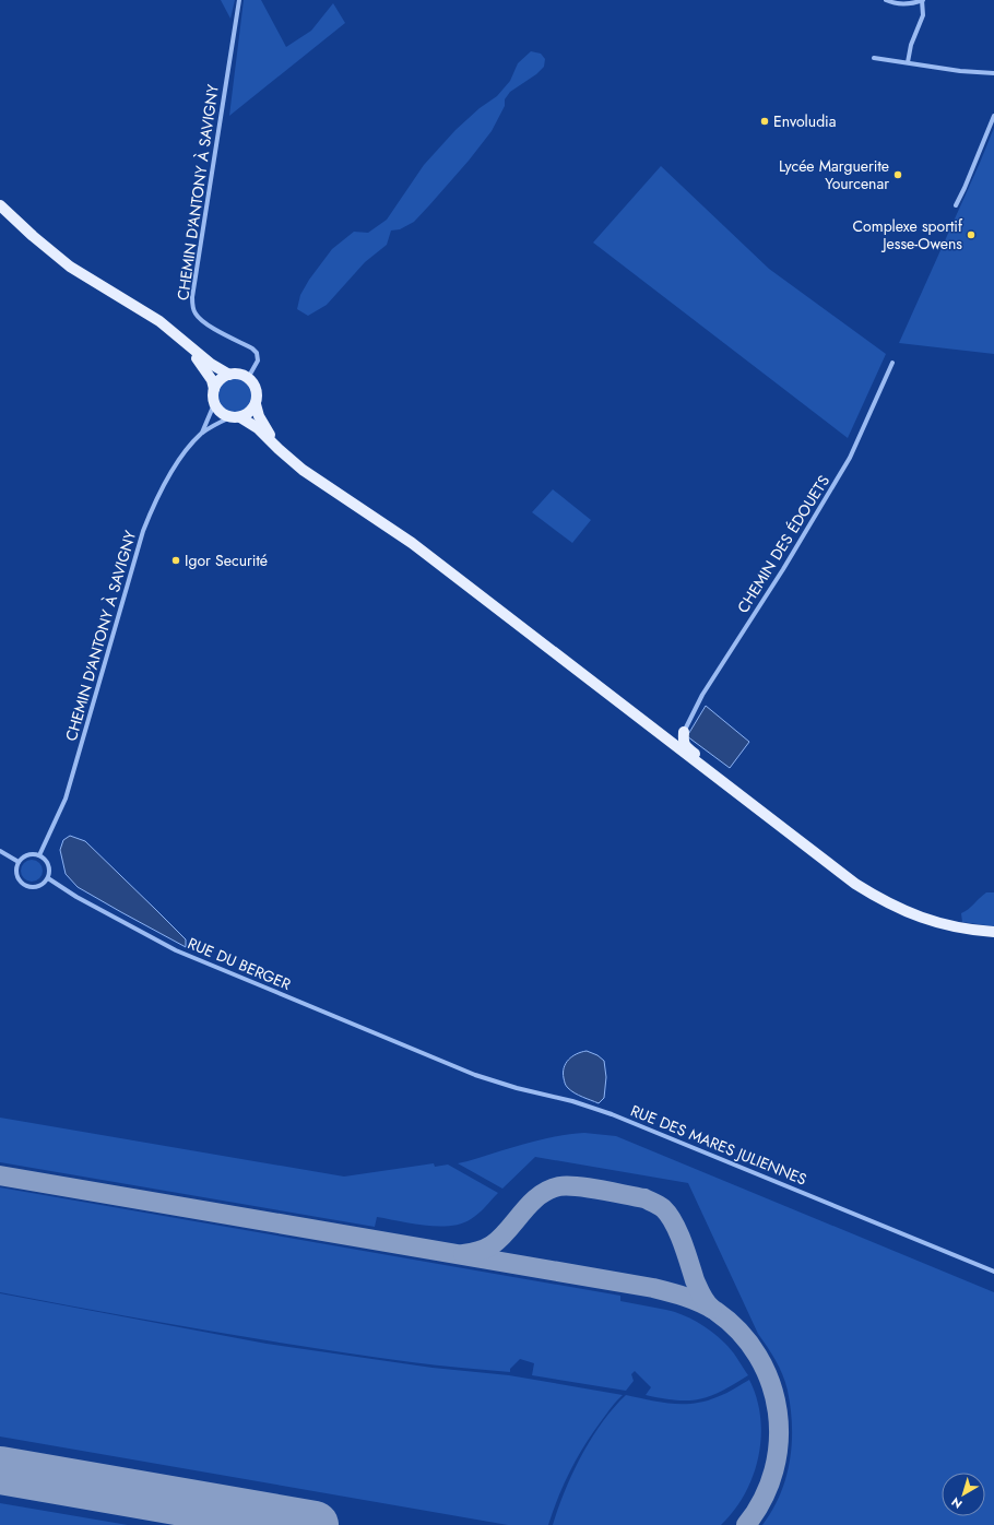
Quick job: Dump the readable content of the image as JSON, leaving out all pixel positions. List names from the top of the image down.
{
  "streets": {
    "street": [
      "CHEMIN D'ANTONY À SAVIGNY",
      "CHEMIN DES ÉDOUETS",
      "RUE DU BERGER",
      "RUE DES MARES JULIENNES"
    ]
  },
  "crossings": [
    ["CHEMIN D'ANTONY À SAVIGNY", "RUE DU BERGER"],
    ["RUE DU BERGER", "RUE DES MARES JULIENNES"]
  ],
  "places": [
    "Envoludia",
    "Lycée Marguerite Yourcenar",
    "Complexe sportif Jesse-Owens",
    "Igor Securité"
  ],
  "north": "bottom left"
}
